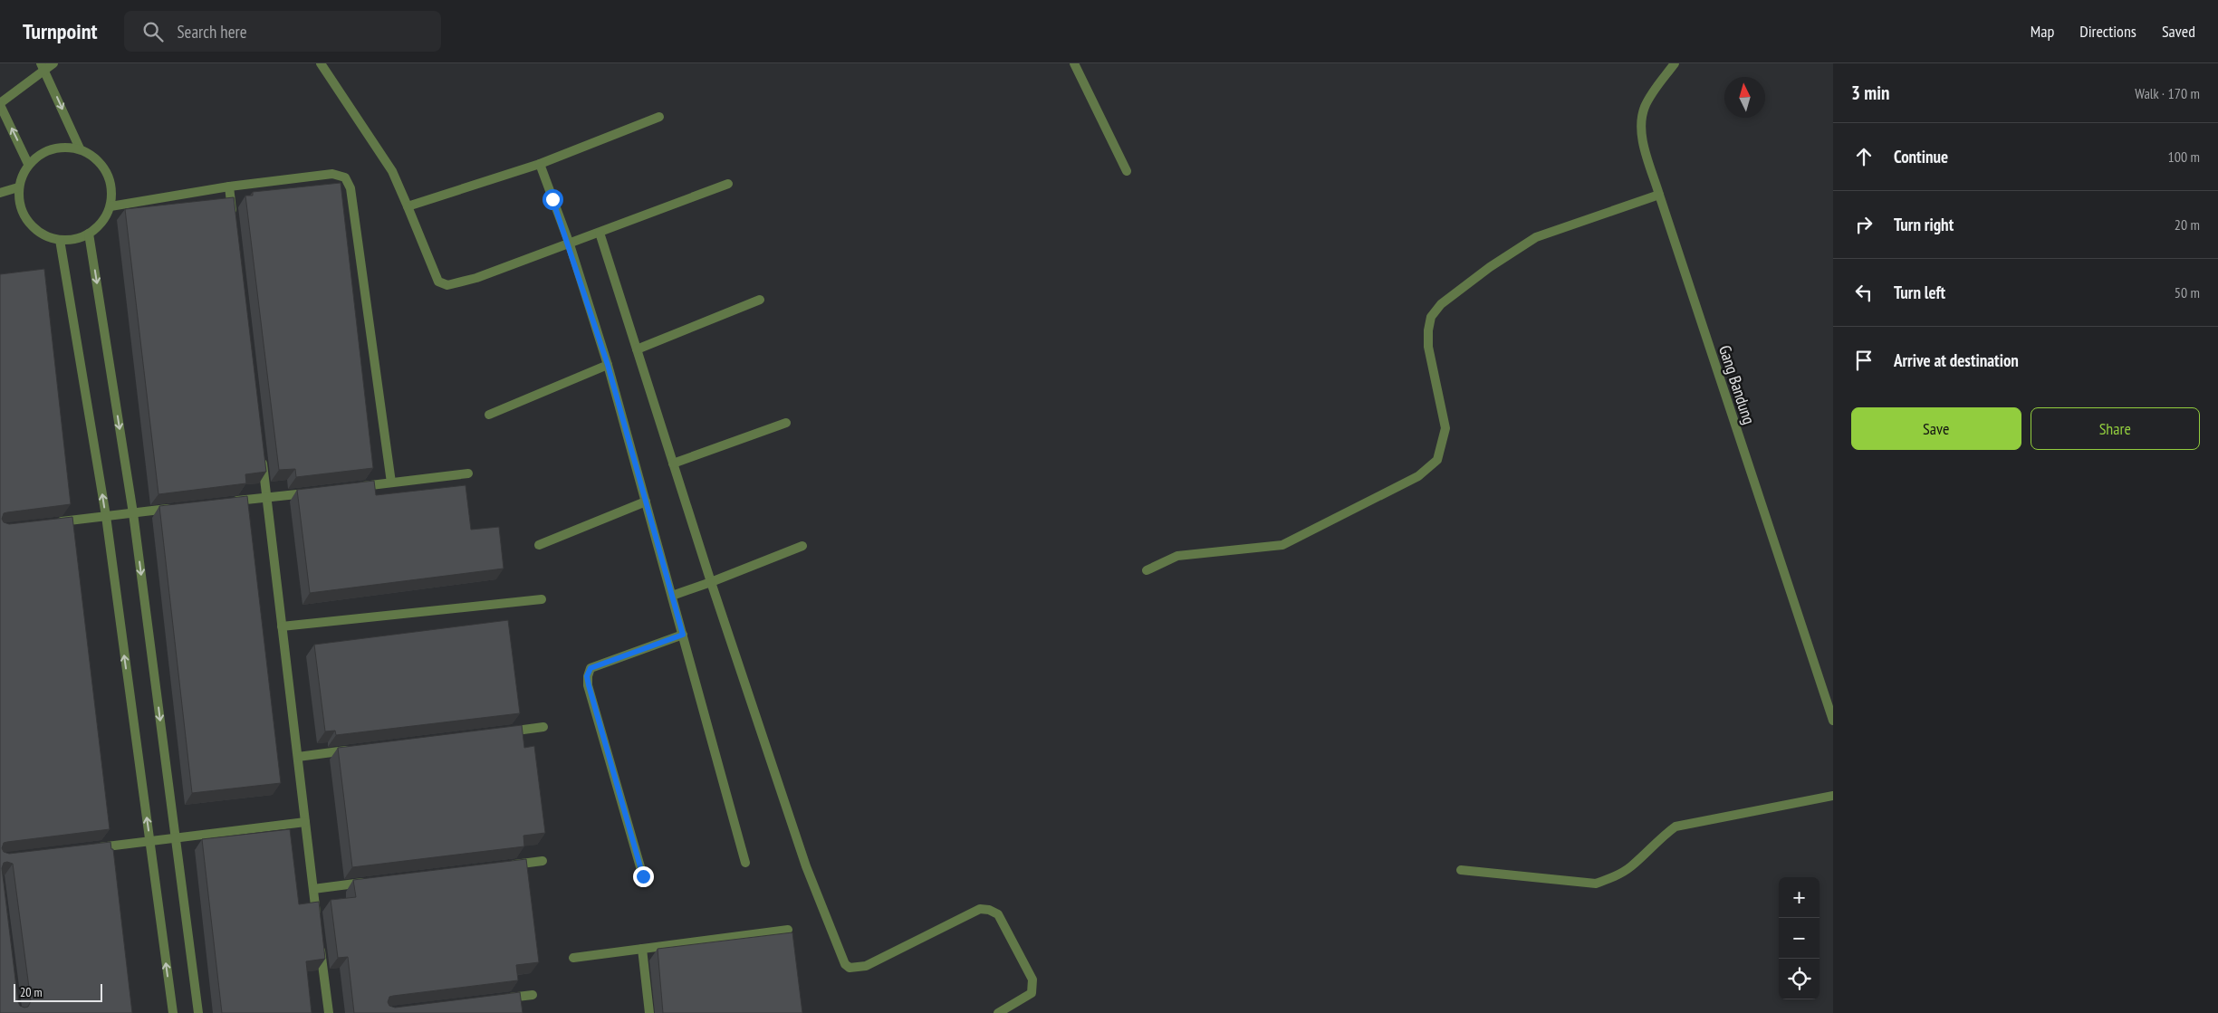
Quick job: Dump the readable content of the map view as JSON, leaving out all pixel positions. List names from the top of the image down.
{
  "streets": {
    "street": ["Gang Bandung"]
  },
  "scale_bar": "20 m",
  "north": "top",
  "page": {
    "header": "Turnpoint",
    "search": "Search here",
    "nav": ["Map", "Directions", "Saved"],
    "heading": ["3 min", "Walk · 170 m"],
    "list": [
      ["Continue", "100 m"],
      ["Turn right", "20 m"],
      ["Turn left", "50 m"],
      "Arrive at destination"
    ],
    "buttons": ["Save", "Share"],
    "map_buttons": ["+", "−"],
    "scale": "20 m"
  }
}
